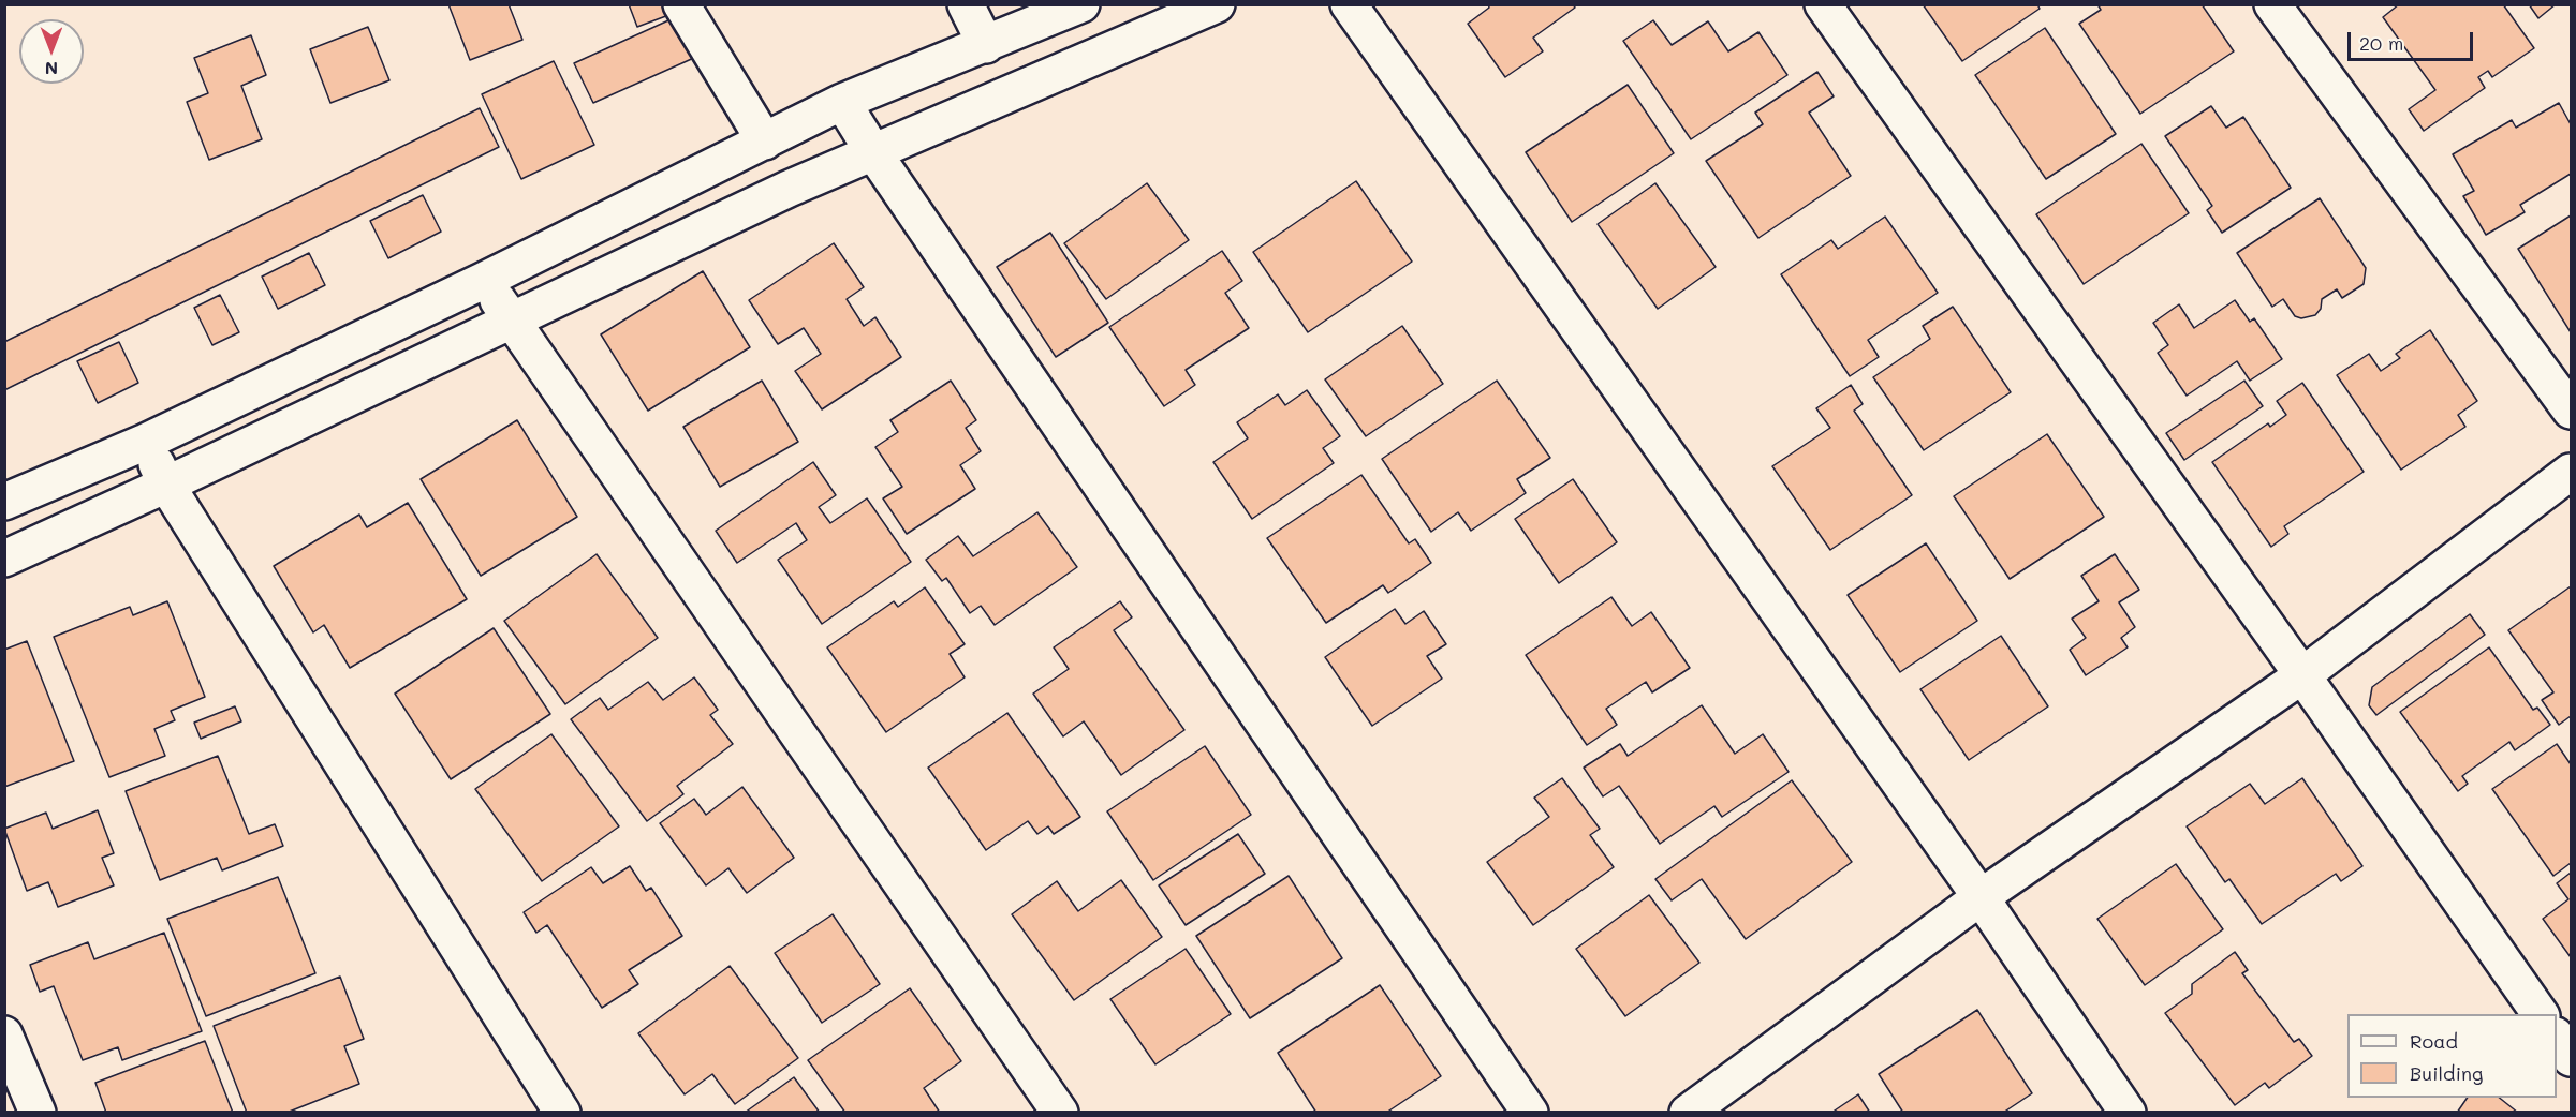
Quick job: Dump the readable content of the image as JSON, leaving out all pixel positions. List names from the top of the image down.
{
  "legend": ["Road", "Building"],
  "scale_bar": "20 m",
  "north": "bottom"
}
